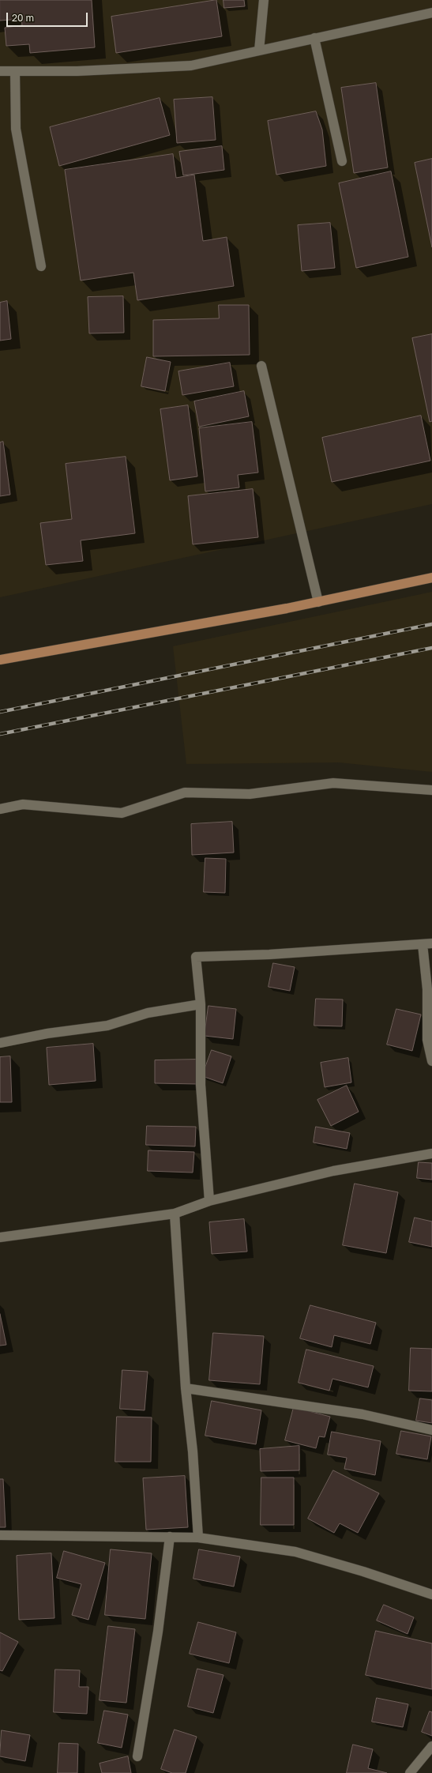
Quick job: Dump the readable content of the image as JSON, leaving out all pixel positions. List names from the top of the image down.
{
  "scale_bar": "20 m"
}
